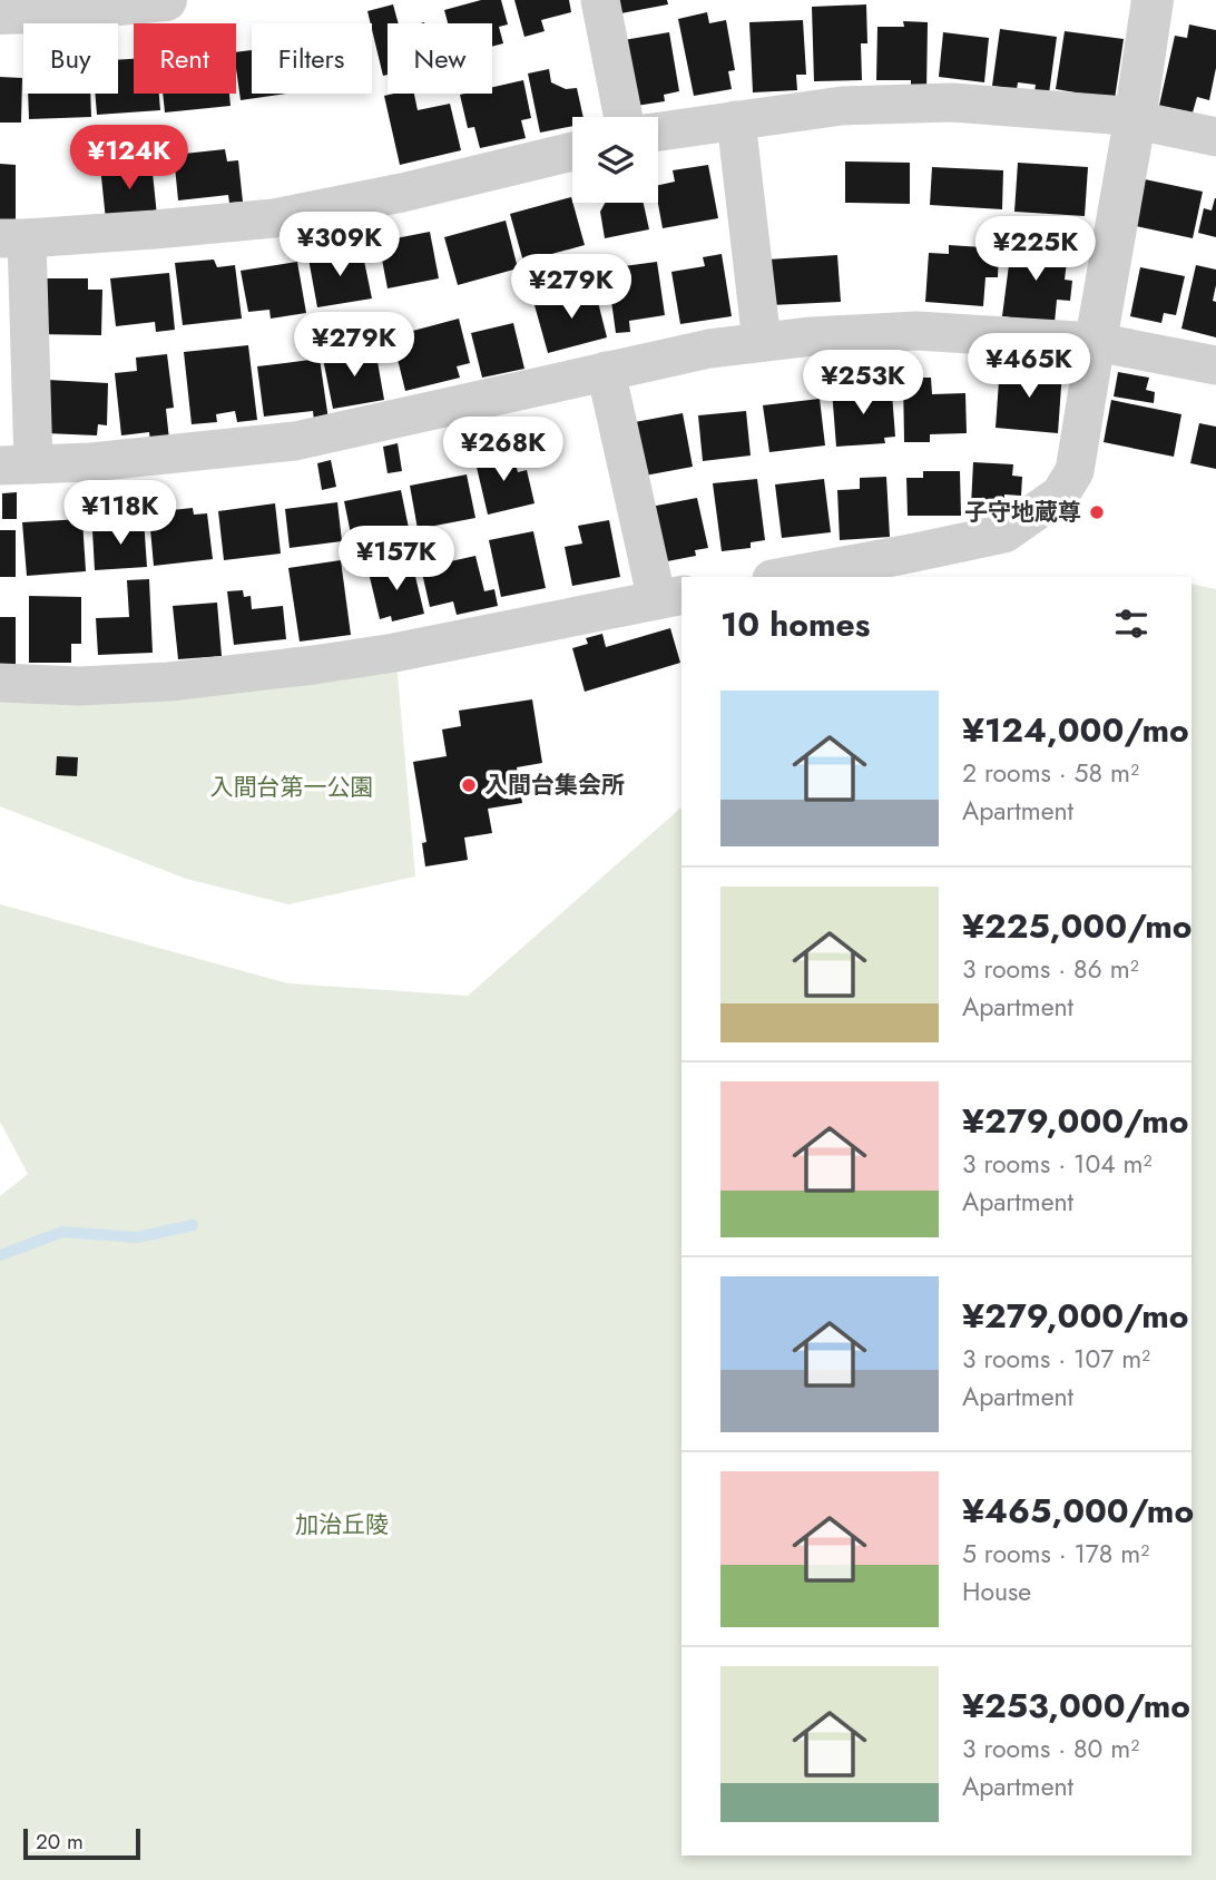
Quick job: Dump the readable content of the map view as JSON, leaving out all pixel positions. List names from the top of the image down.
{
  "parks": ["入間台第一公園", "加治丘陵"],
  "places": ["子守地蔵尊", "入間台集会所"],
  "scale_bar": "20 m",
  "page": {
    "chip": [
      "Buy",
      "Rent",
      "Filters",
      "New"
    ],
    "price": [
      "¥124K",
      "¥309K",
      "¥225K",
      "¥279K",
      "¥279K",
      "¥465K",
      "¥253K",
      "¥268K",
      "¥118K",
      "¥157K"
    ],
    "heading": "10 homes",
    "list": [
      {
        "name": "¥124,000/mo",
        "note": "2 rooms · 58 m² · Apartment"
      },
      {
        "name": "¥225,000/mo",
        "note": "3 rooms · 86 m² · Apartment"
      },
      {
        "name": "¥279,000/mo",
        "note": "3 rooms · 104 m² · Apartment"
      },
      {
        "name": "¥279,000/mo",
        "note": "3 rooms · 107 m² · Apartment"
      },
      {
        "name": "¥465,000/mo",
        "note": "5 rooms · 178 m² · House"
      },
      {
        "name": "¥253,000/mo",
        "note": "3 rooms · 80 m² · Apartment"
      }
    ],
    "scale": "20 m"
  }
}
